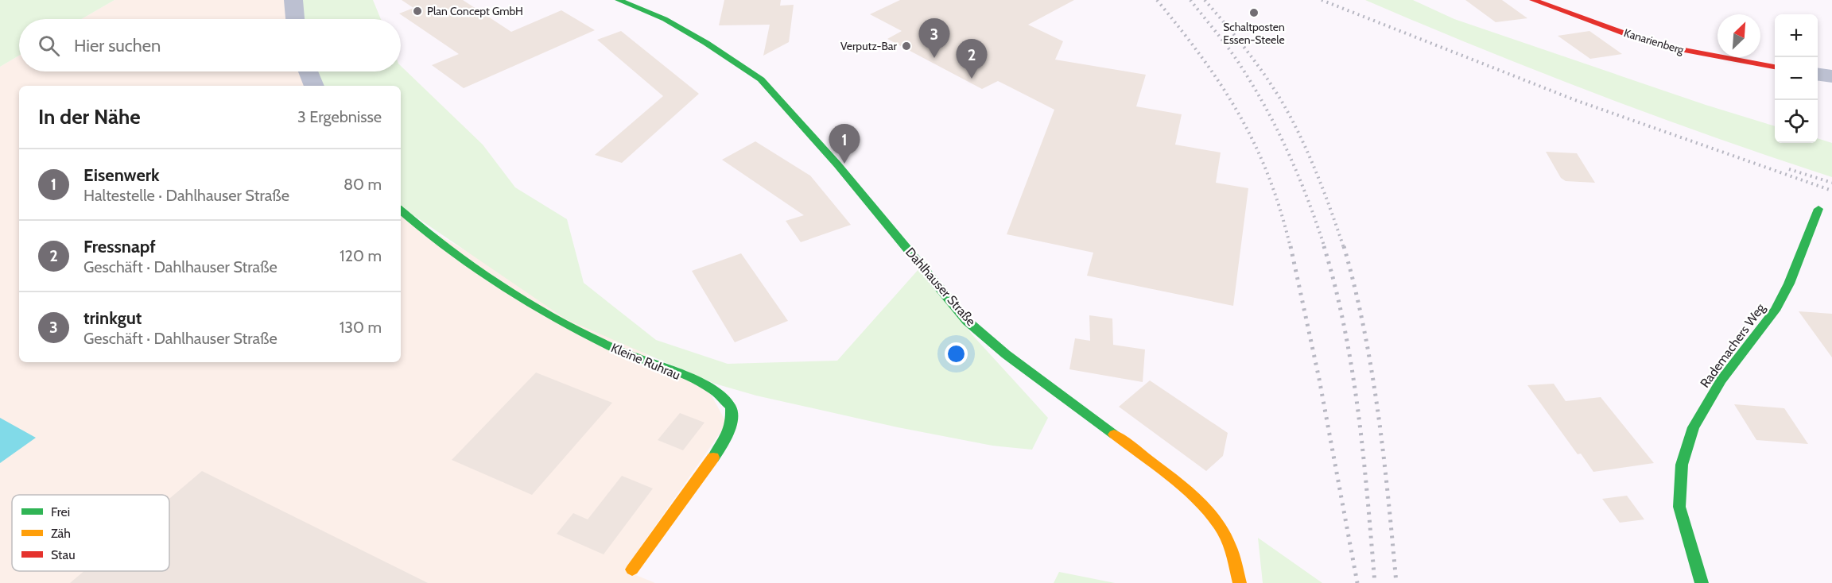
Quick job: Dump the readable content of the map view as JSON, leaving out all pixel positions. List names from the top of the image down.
{
  "streets": {
    "street": [
      "Kanarienberg",
      "Dahlhauser Straße",
      "Rademachers Weg",
      "Kleine Ruhrau"
    ]
  },
  "places": ["Plan Concept GmbH", "Schaltposten Essen-Steele", "Verputz-Bar"],
  "legend": ["Frei", "Zäh", "Stau"],
  "north": "top right",
  "page": {
    "map_buttons": ["+", "−"],
    "pins": ["3", "2", "1"],
    "search": "Hier suchen",
    "heading": ["In der Nähe", "3 Ergebnisse"],
    "list": [
      {
        "mark": "1",
        "name": "Eisenwerk",
        "note": "Haltestelle · Dahlhauser Straße",
        "value": "80 m"
      },
      {
        "mark": "2",
        "name": "Fressnapf",
        "note": "Geschäft · Dahlhauser Straße",
        "value": "120 m"
      },
      {
        "mark": "3",
        "name": "trinkgut",
        "note": "Geschäft · Dahlhauser Straße",
        "value": "130 m"
      }
    ]
  }
}
